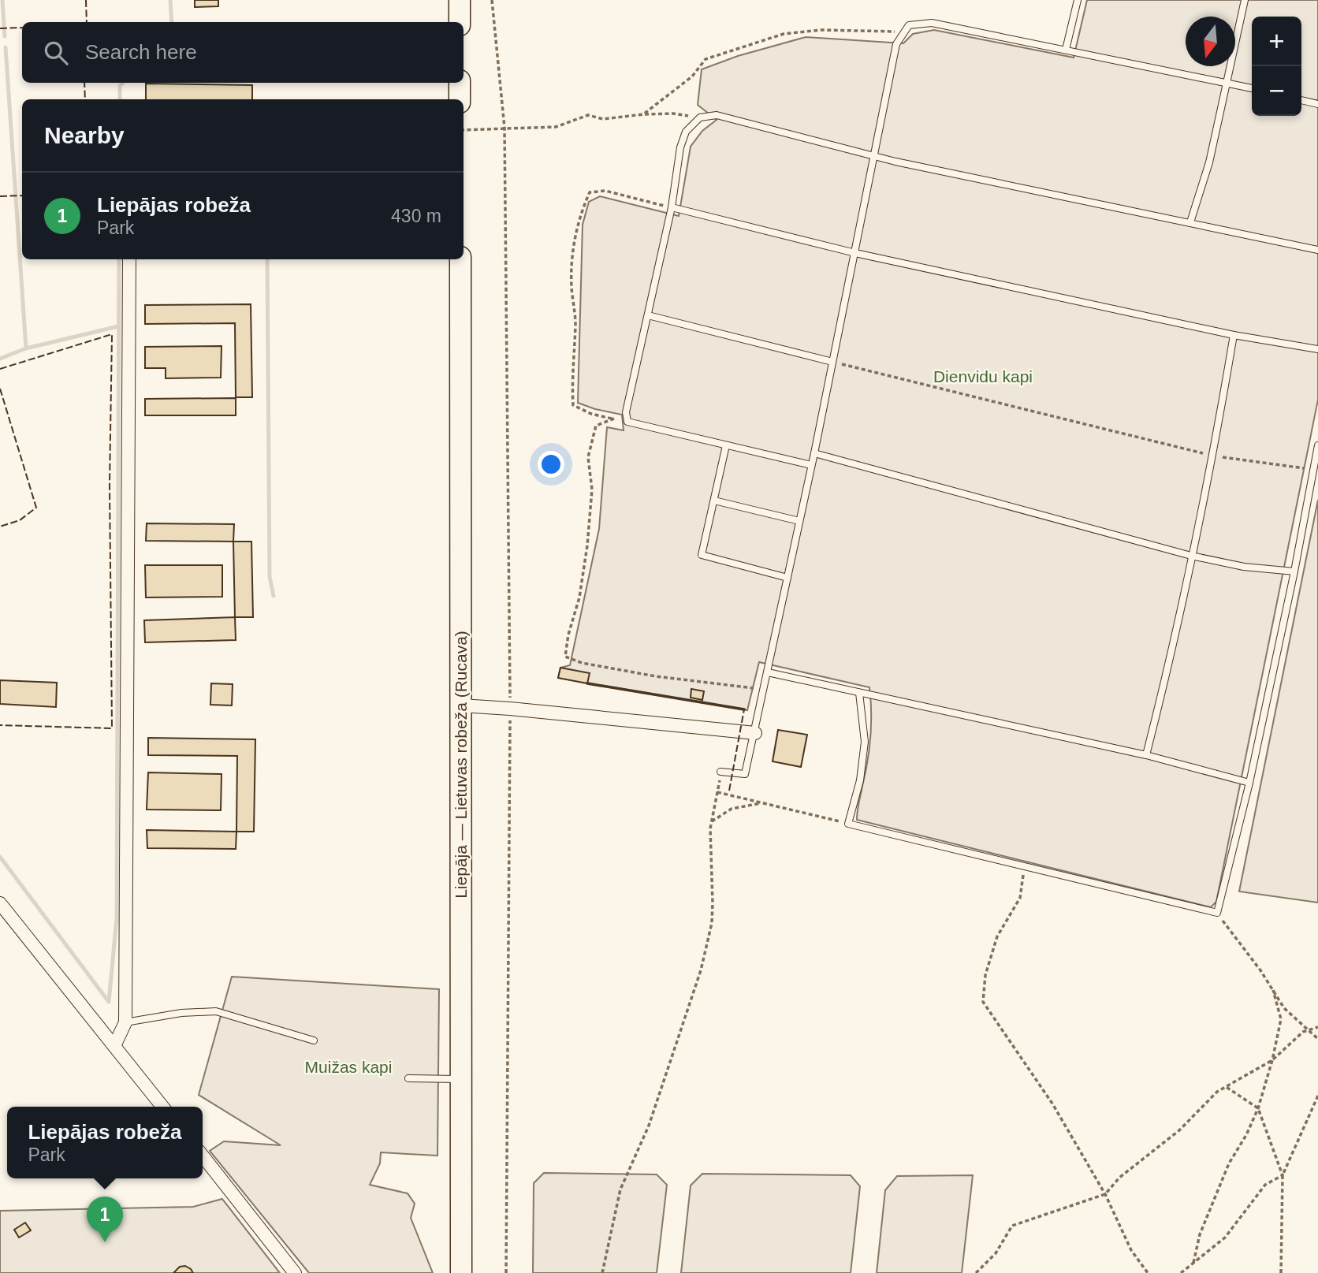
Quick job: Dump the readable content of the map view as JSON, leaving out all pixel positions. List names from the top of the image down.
{
  "streets": {
    "highway": ["Liepāja — Lietuvas robeža (Rucava)"]
  },
  "parks": ["Dienvidu kapi", "Muižas kapi"],
  "north": "bottom",
  "page": {
    "map_buttons": ["+", "−"],
    "search": "Search here",
    "heading": "Nearby",
    "list": [
      {
        "mark": "1",
        "name": "Liepājas robeža",
        "note": "Park",
        "value": "430 m"
      }
    ],
    "popup": ["Liepājas robeža", "Park"],
    "pins": "1"
  }
}
